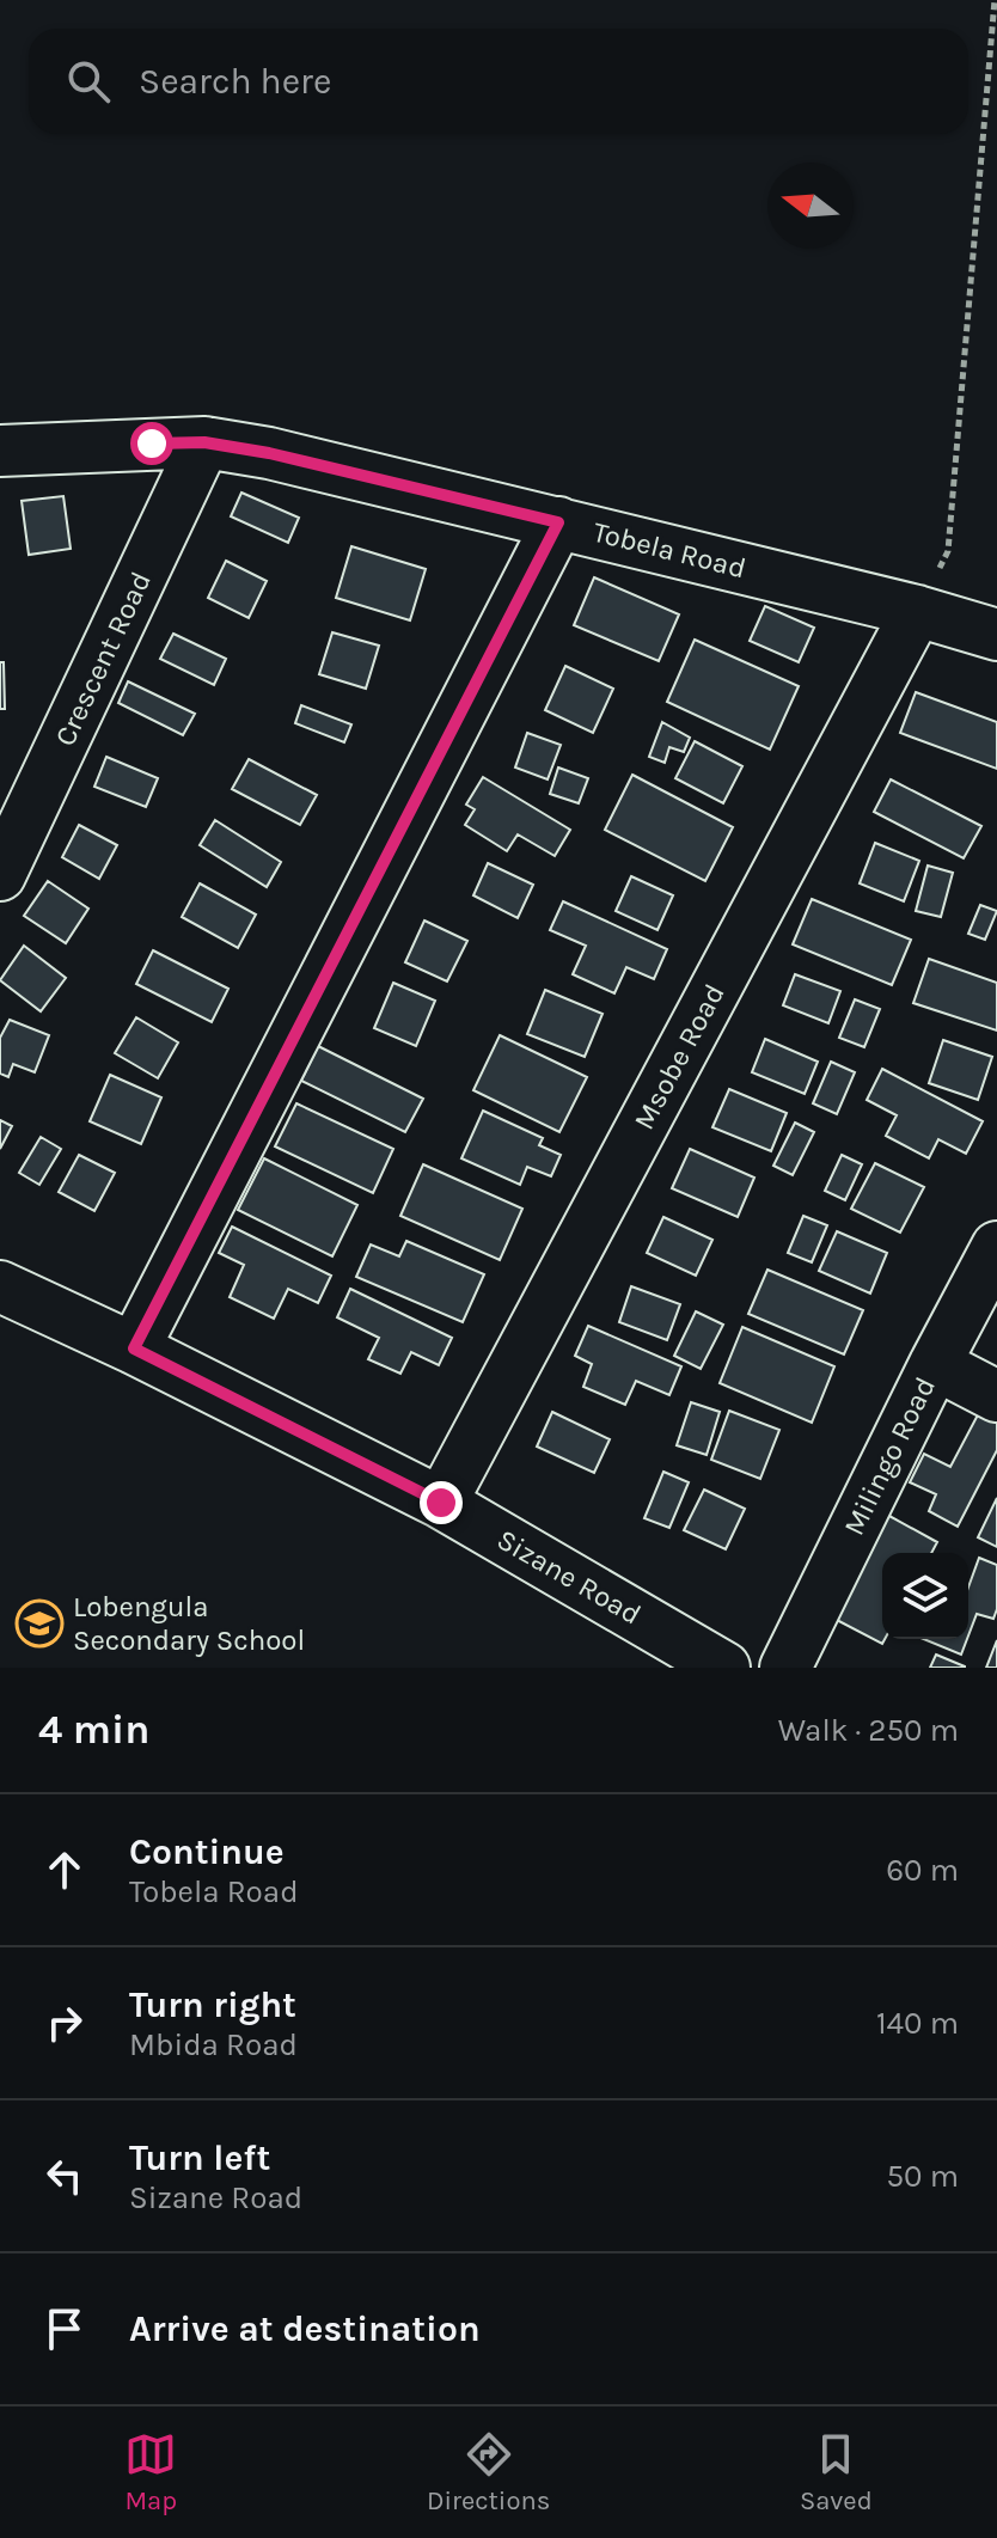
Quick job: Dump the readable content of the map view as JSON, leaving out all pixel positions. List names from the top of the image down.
{
  "streets": {
    "street": [
      "Tobela Road",
      "Crescent Road",
      "Msobe Road",
      "Milingo Road",
      "Sizane Road"
    ]
  },
  "crossings": [
    ["Tobela Road", "Crescent Road"],
    ["Tobela Road", "Msobe Road"],
    ["Msobe Road", "Sizane Road"]
  ],
  "places": {
    "school or university": ["Lobengula Secondary School"]
  },
  "north": "left",
  "page": {
    "search": "Search here",
    "heading": ["4 min", "Walk · 250 m"],
    "list": [
      ["Continue", "Tobela Road", "60 m"],
      ["Turn right", "Mbida Road", "140 m"],
      ["Turn left", "Sizane Road", "50 m"],
      "Arrive at destination"
    ],
    "nav": ["Map", "Directions", "Saved"]
  }
}
